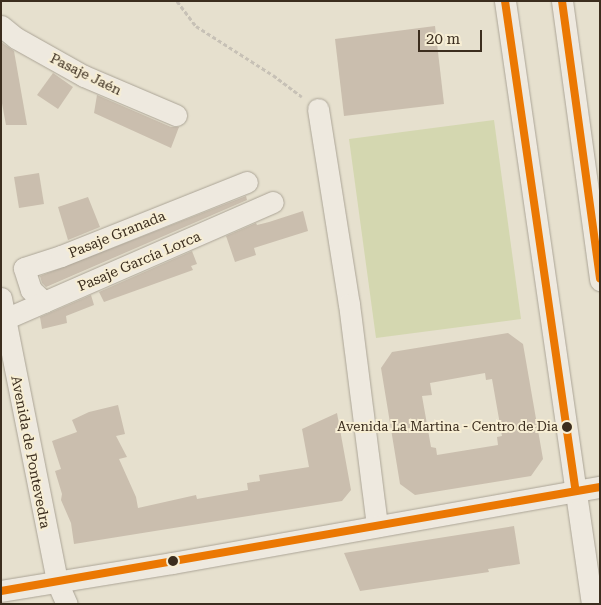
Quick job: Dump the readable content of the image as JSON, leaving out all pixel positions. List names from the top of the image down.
{
  "streets": {
    "street": [
      "Pasaje Jaén",
      "Pasaje Granada",
      "Pasaje García Lorca",
      "Avenida de Pontevedra"
    ]
  },
  "crossings": [
    ["Pasaje Granada", "Pasaje García Lorca"],
    ["Pasaje García Lorca", "Avenida de Pontevedra"]
  ],
  "places": ["Avenida La Martina - Centro de Dia"],
  "scale_bar": "20 m"
}
